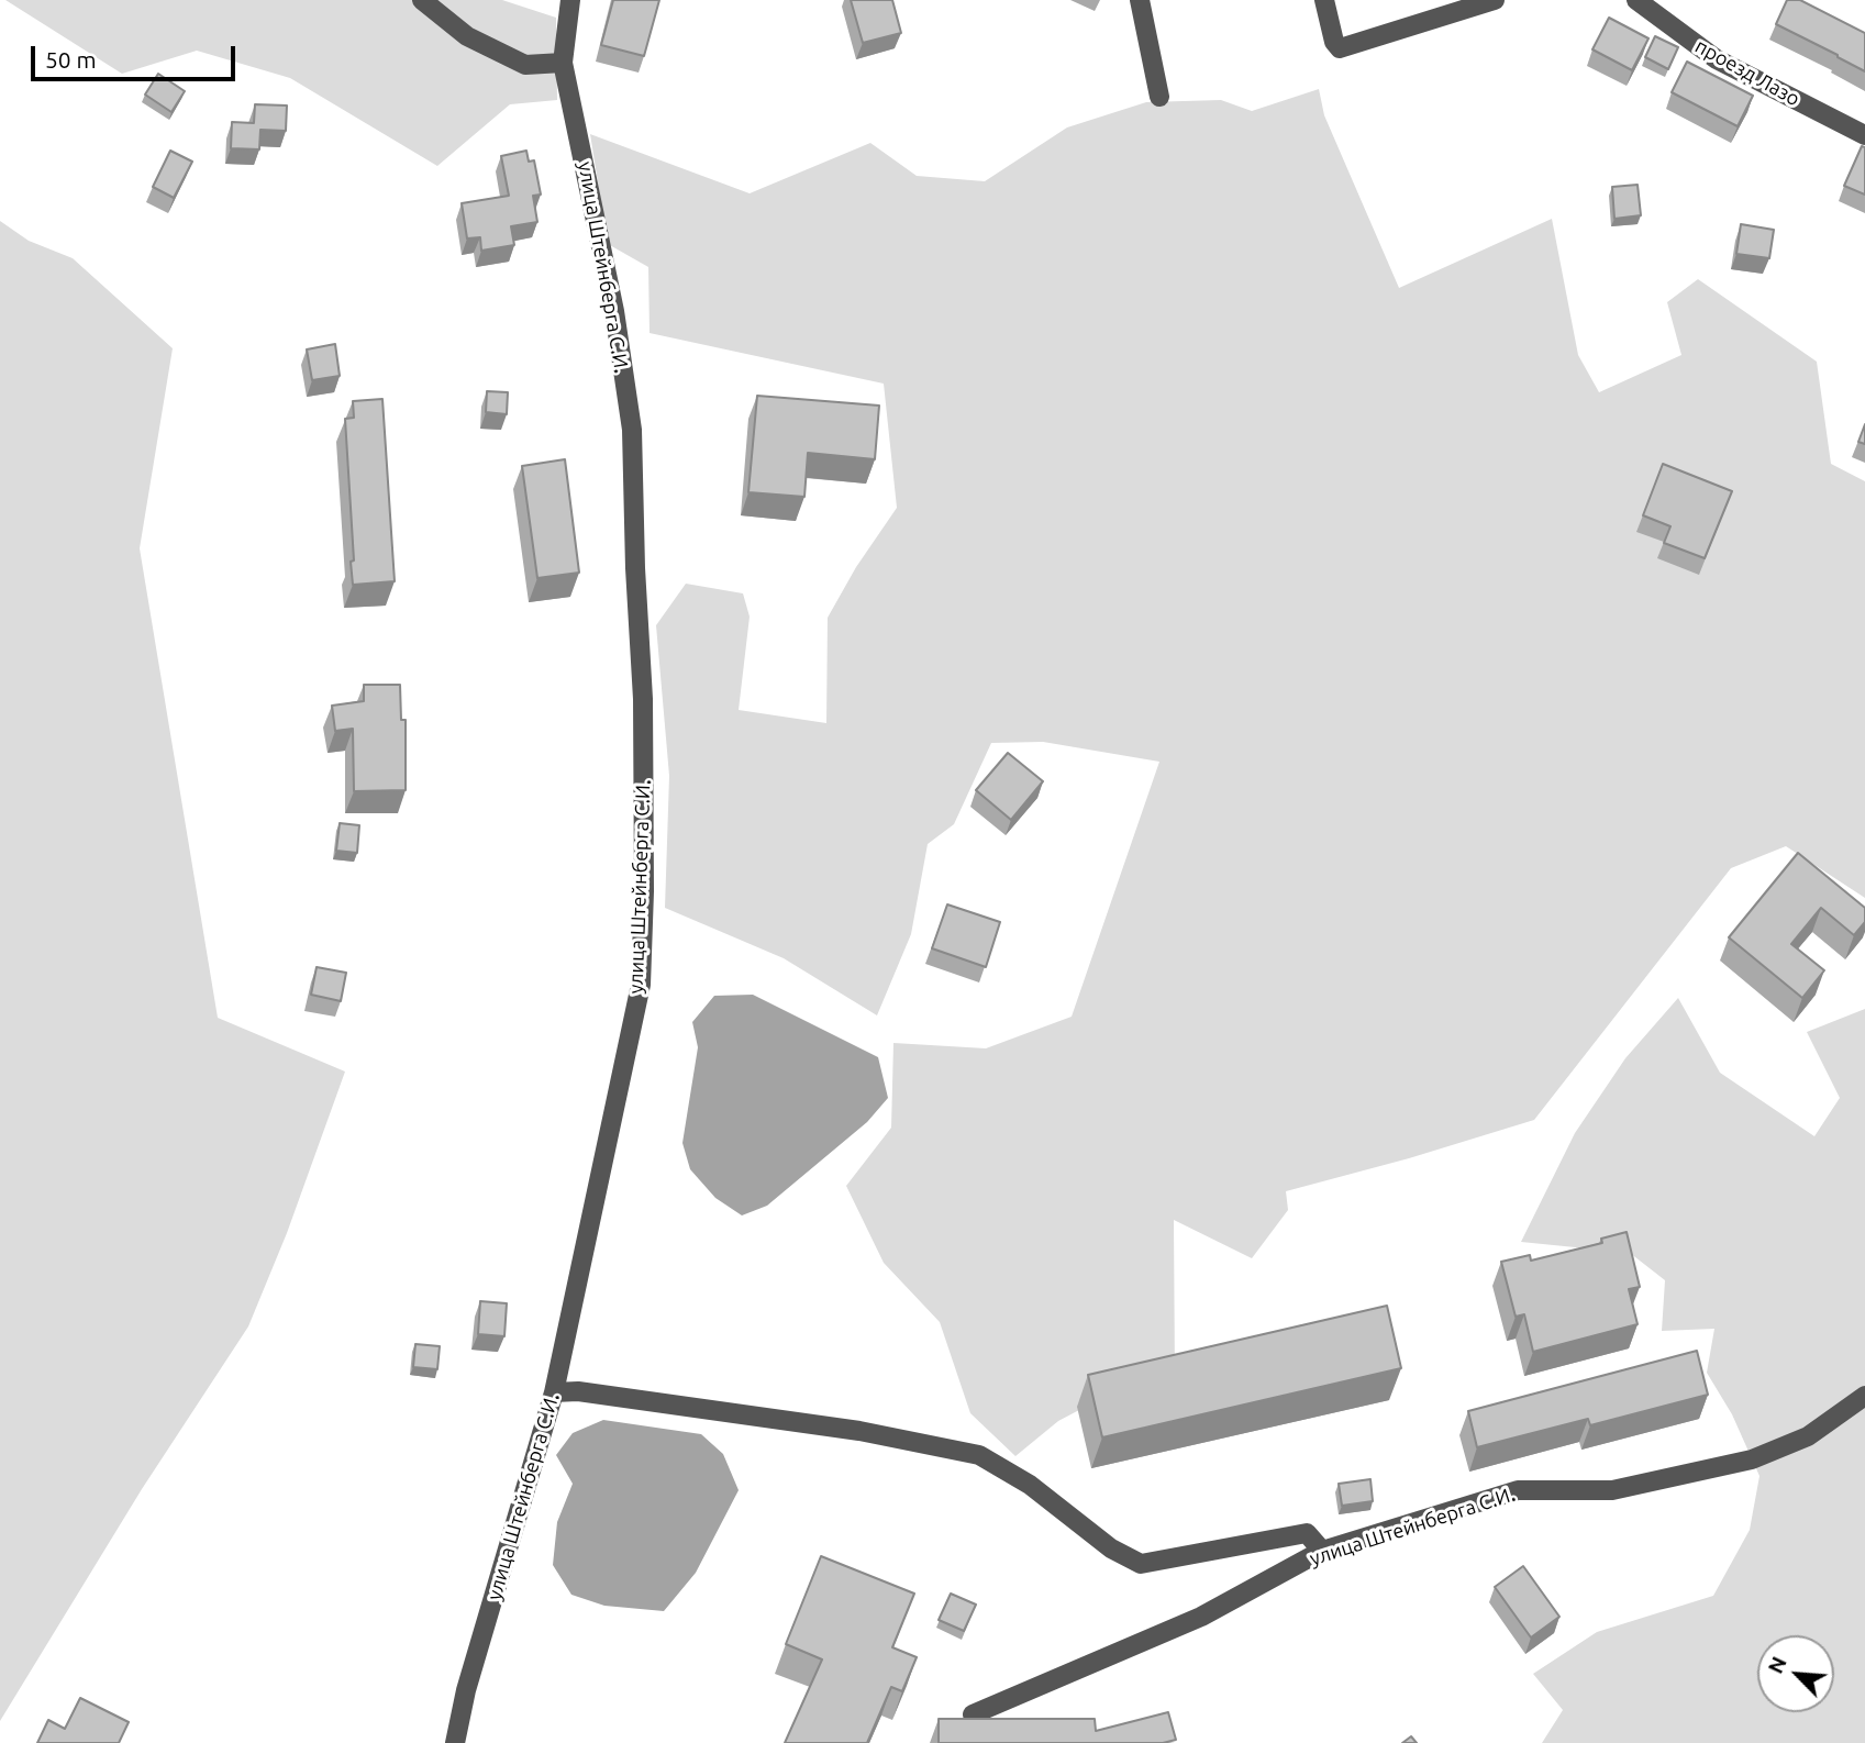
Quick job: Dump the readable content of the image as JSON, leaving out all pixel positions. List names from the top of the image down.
{
  "streets": {
    "street": ["проезд Лазо", "улица Штейнберга С.И."]
  },
  "scale_bar": "50 m",
  "north": "top left"
}
